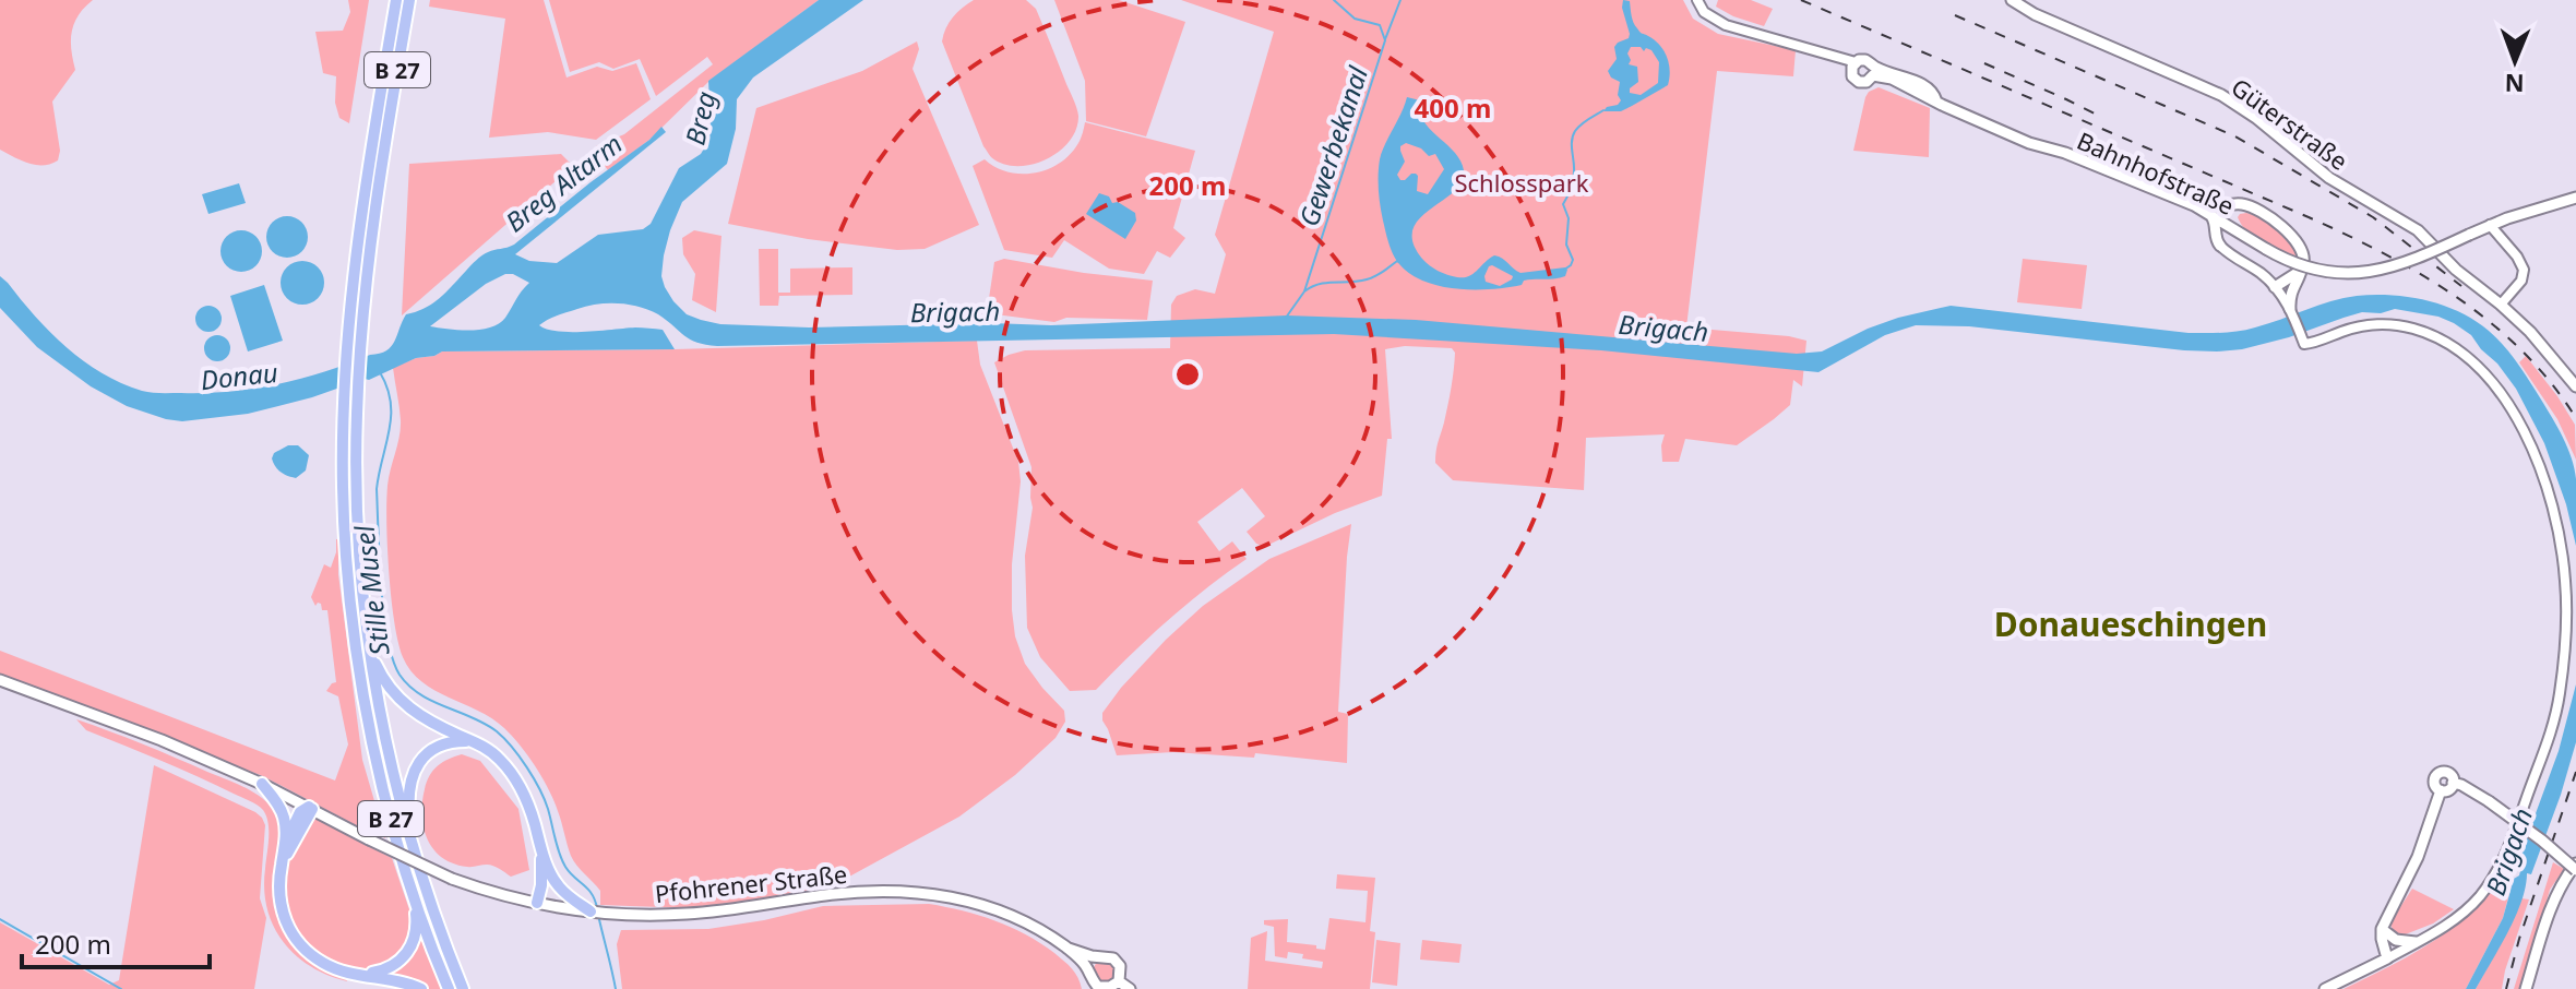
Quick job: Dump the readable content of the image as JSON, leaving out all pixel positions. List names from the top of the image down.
{
  "streets": {
    "highway": ["B 27"],
    "main road": ["Güterstraße", "Bahnhofstraße", "Pfohrener Straße"]
  },
  "districts": ["Donaueschingen"],
  "water": [
    "Breg",
    "Gewerbekanal",
    "Breg Altarm",
    "Brigach",
    "Donau",
    "Stille Musel"
  ],
  "parks": ["Schlosspark"],
  "scale_bar": "200 m",
  "north": "bottom",
  "rings": ["400 m", "200 m"]
}
